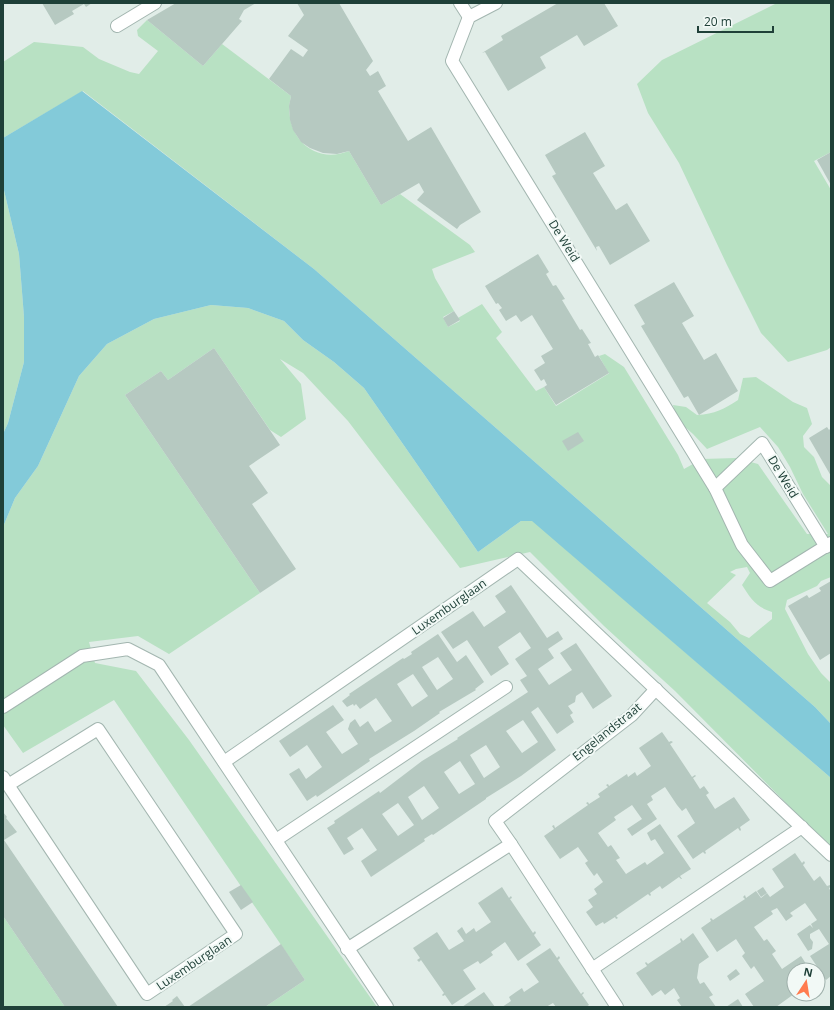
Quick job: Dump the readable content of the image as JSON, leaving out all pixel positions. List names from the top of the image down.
{
  "streets": {
    "street": ["De Weid", "Luxemburglaan", "Engelandstraat"]
  },
  "crossings": [
    ["Luxemburglaan", "Engelandstraat"]
  ],
  "scale_bar": "20 m",
  "north": "top"
}
